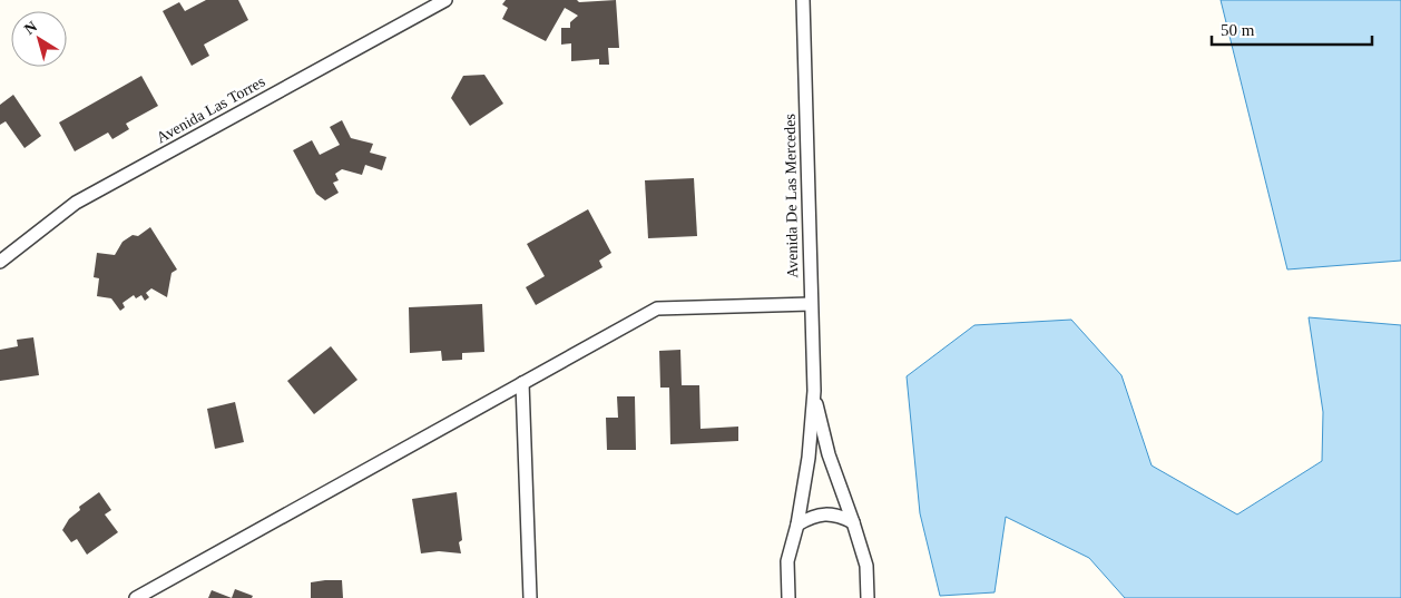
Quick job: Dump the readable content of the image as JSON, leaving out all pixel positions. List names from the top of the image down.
{
  "streets": {
    "lane": ["Avenida Las Torres", "Avenida De Las Mercedes"]
  },
  "scale_bar": "50 m",
  "north": "top left"
}
